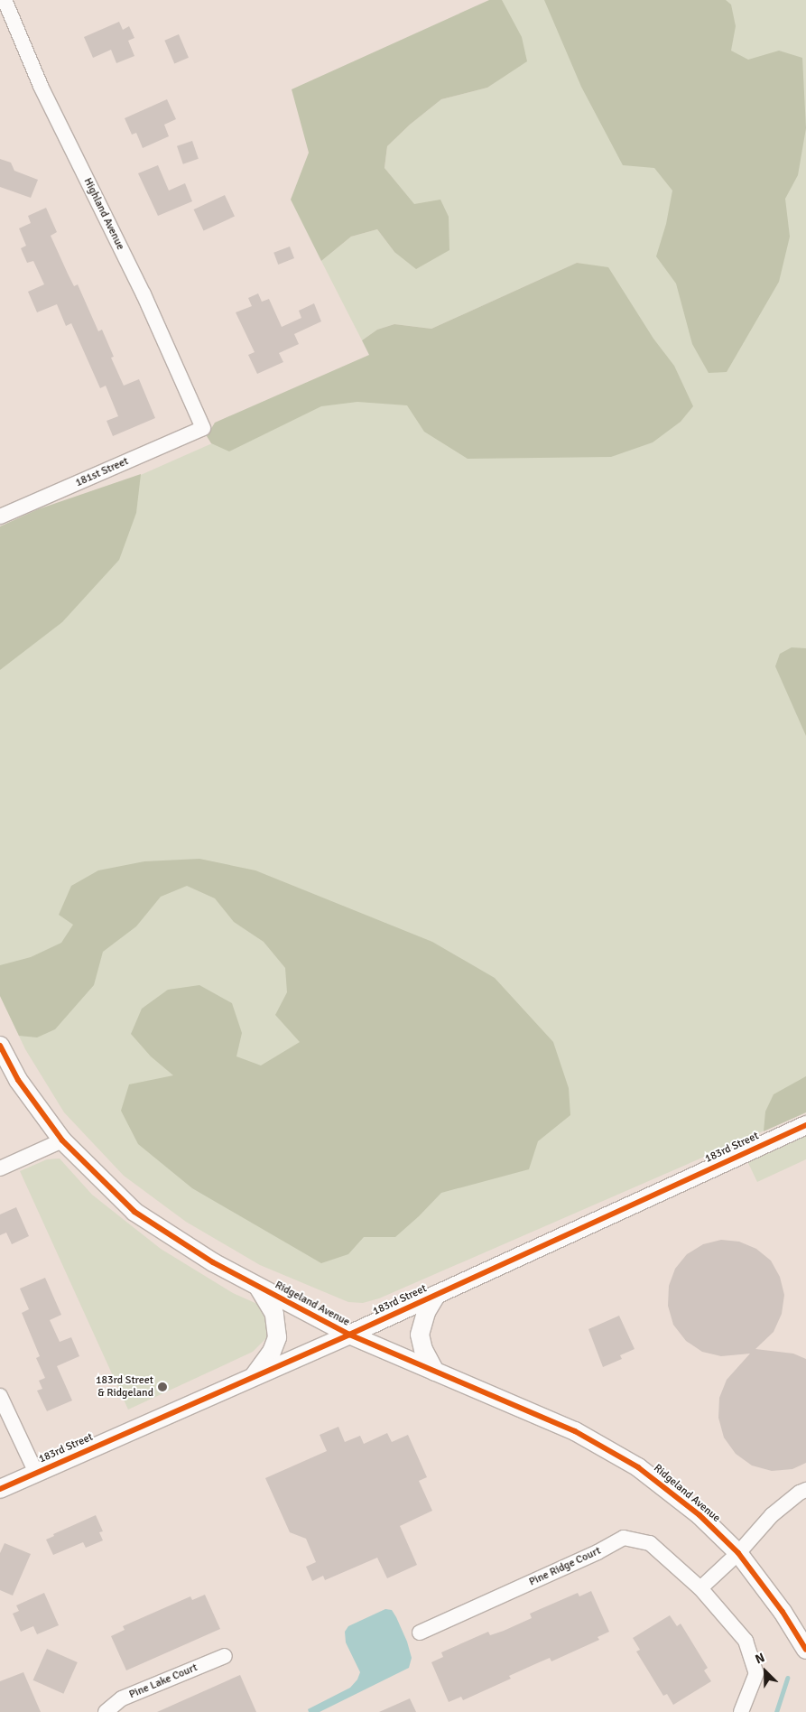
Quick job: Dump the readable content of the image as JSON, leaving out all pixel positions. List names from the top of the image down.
{
  "streets": {
    "street": [
      "Highland Avenue",
      "181st Street",
      "183rd Street",
      "Ridgeland Avenue",
      "Pine Ridge Court",
      "Pine Lake Court"
    ]
  },
  "crossings": [
    ["Highland Avenue", "181st Street"],
    ["183rd Street", "Ridgeland Avenue"]
  ],
  "places": ["183rd Street & Ridgeland"],
  "north": "top left"
}
